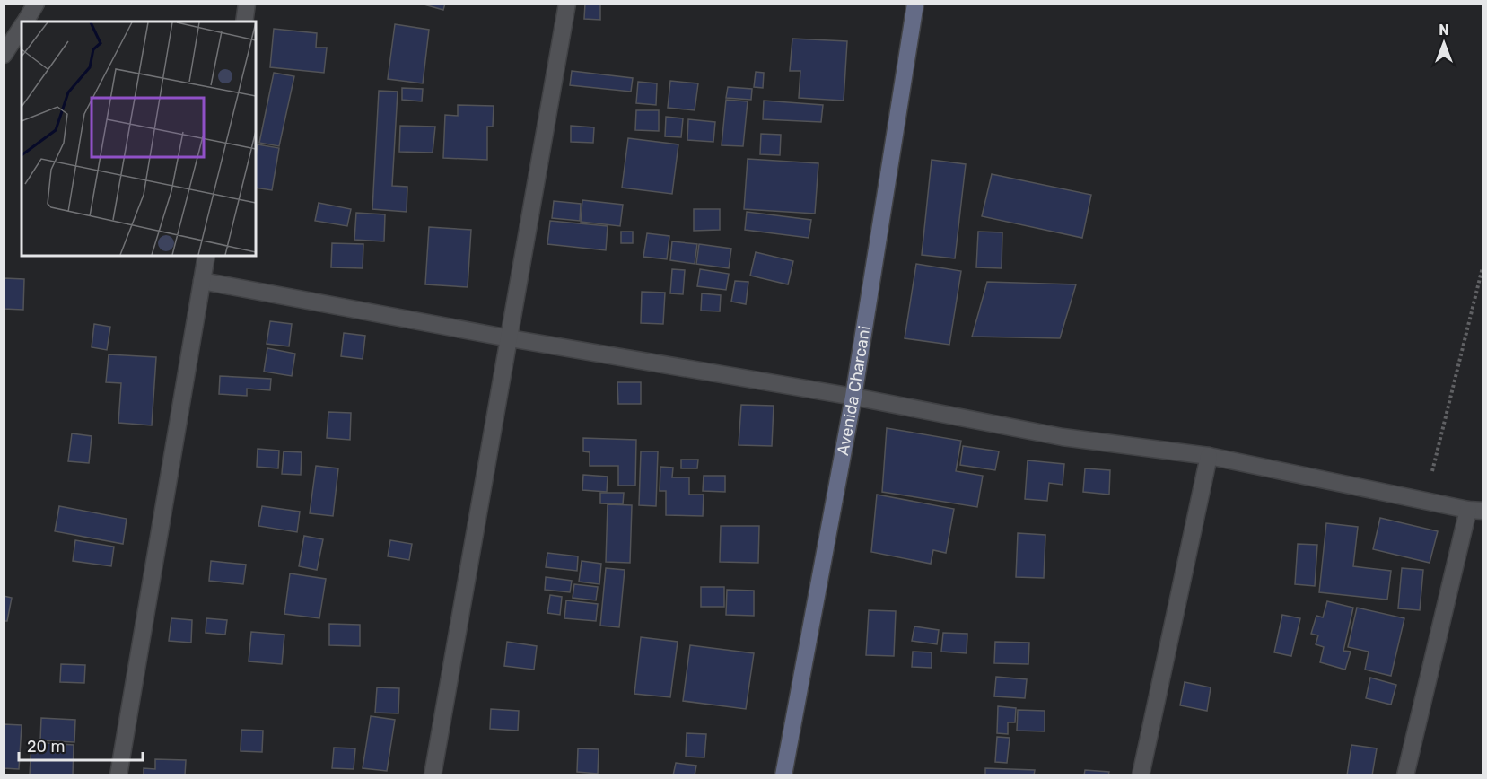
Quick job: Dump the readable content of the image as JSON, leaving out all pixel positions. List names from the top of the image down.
{
  "streets": {
    "main road": ["Avenida Charcani"]
  },
  "scale_bar": "20 m",
  "north": "top"
}
